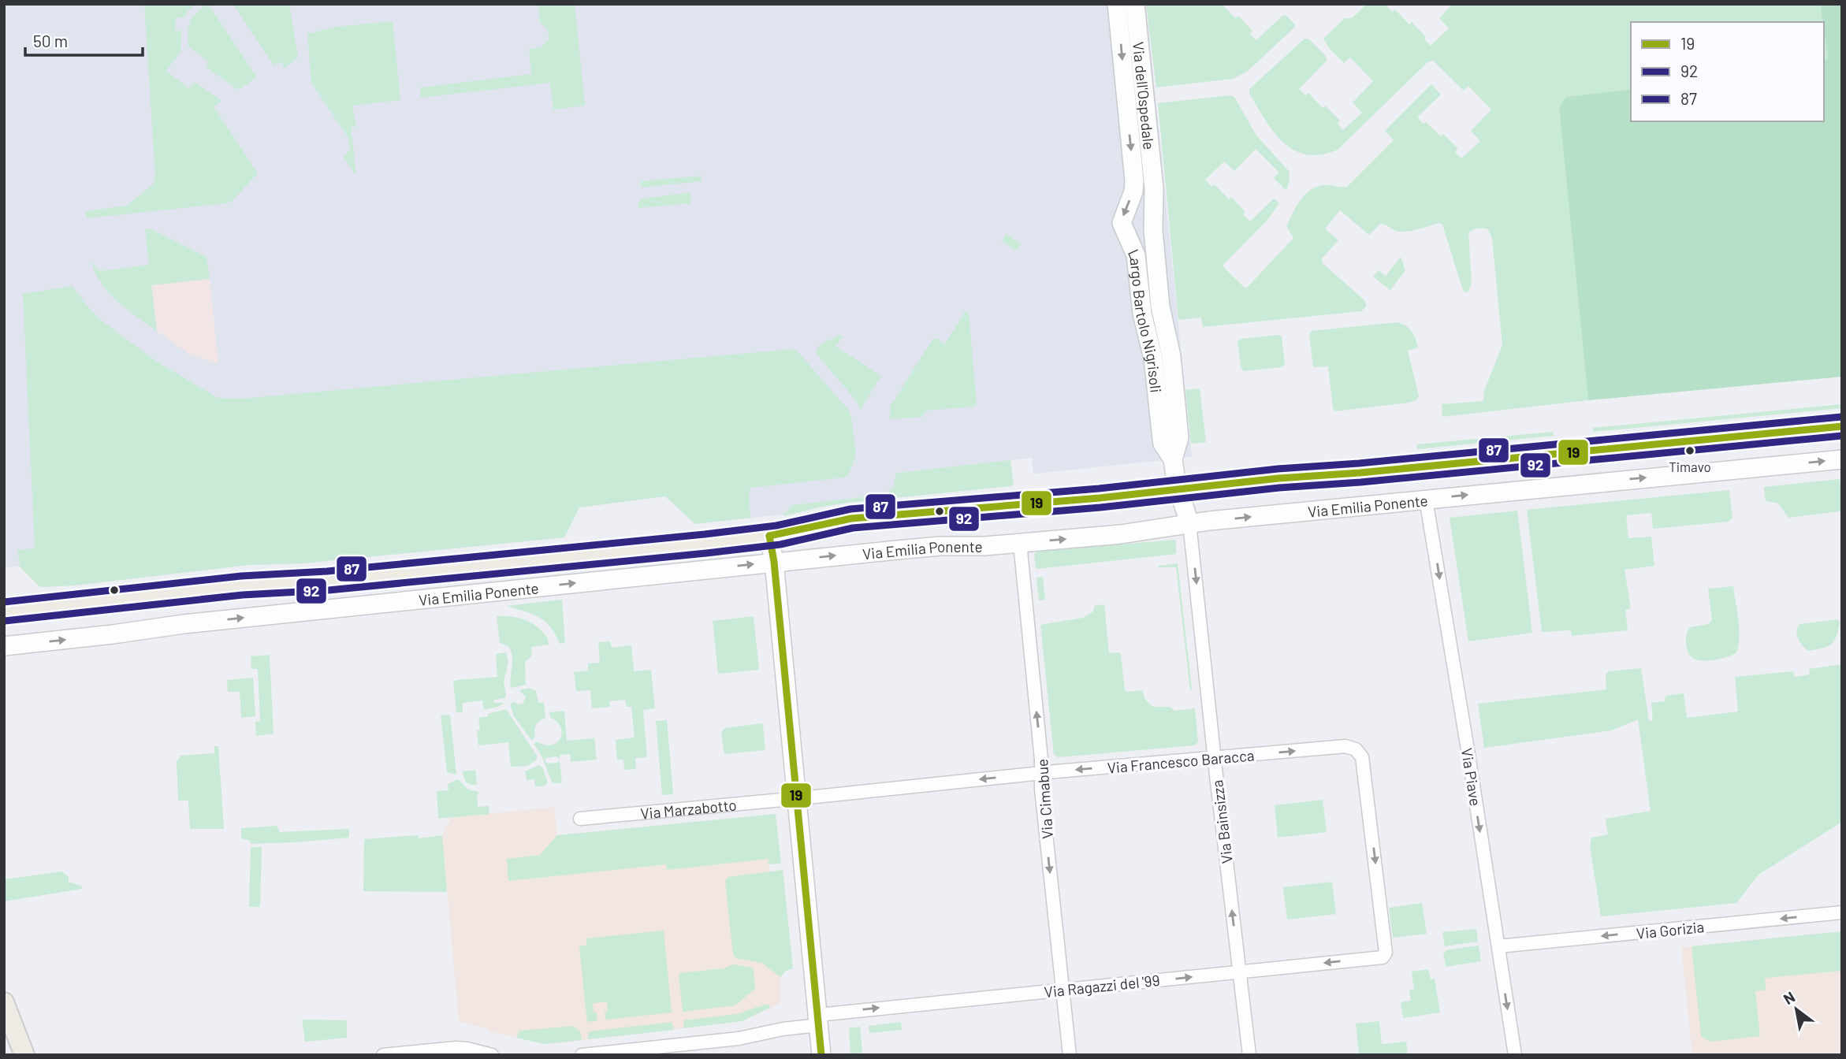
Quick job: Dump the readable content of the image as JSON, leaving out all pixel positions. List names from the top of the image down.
{
  "streets": {
    "main road": ["Via Emilia Ponente"],
    "street": [
      "Via dell'Ospedale",
      "Largo Bartolo Nigrisoli",
      "Via Francesco Baracca",
      "Via Piave",
      "Via Cimabue",
      "Via Marzabotto",
      "Via Bainsizza",
      "Via Gorizia",
      "Via Ragazzi del '99"
    ]
  },
  "crossings": [
    ["Via dell'Ospedale", "Largo Bartolo Nigrisoli"],
    ["Largo Bartolo Nigrisoli", "Via Emilia Ponente"],
    ["Largo Bartolo Nigrisoli", "Via Bainsizza"],
    ["Via Emilia Ponente", "Via Piave"],
    ["Via Emilia Ponente", "Via Cimabue"],
    ["Via Emilia Ponente", "Via Bainsizza"],
    ["Via Francesco Baracca", "Via Cimabue"],
    ["Via Francesco Baracca", "Via Marzabotto"],
    ["Via Francesco Baracca", "Via Bainsizza"],
    ["Via Francesco Baracca", "Via Ragazzi del '99"],
    ["Via Piave", "Via Gorizia"],
    ["Via Cimabue", "Via Ragazzi del '99"],
    ["Via Bainsizza", "Via Ragazzi del '99"]
  ],
  "one_way": ["Via Piave", "Via Gorizia"],
  "places": ["Timavo"],
  "lines": ["transit line 87", "transit line 19", "transit line 92"],
  "legend": ["19", "92", "87"],
  "scale_bar": "50 m",
  "north": "top left"
}
